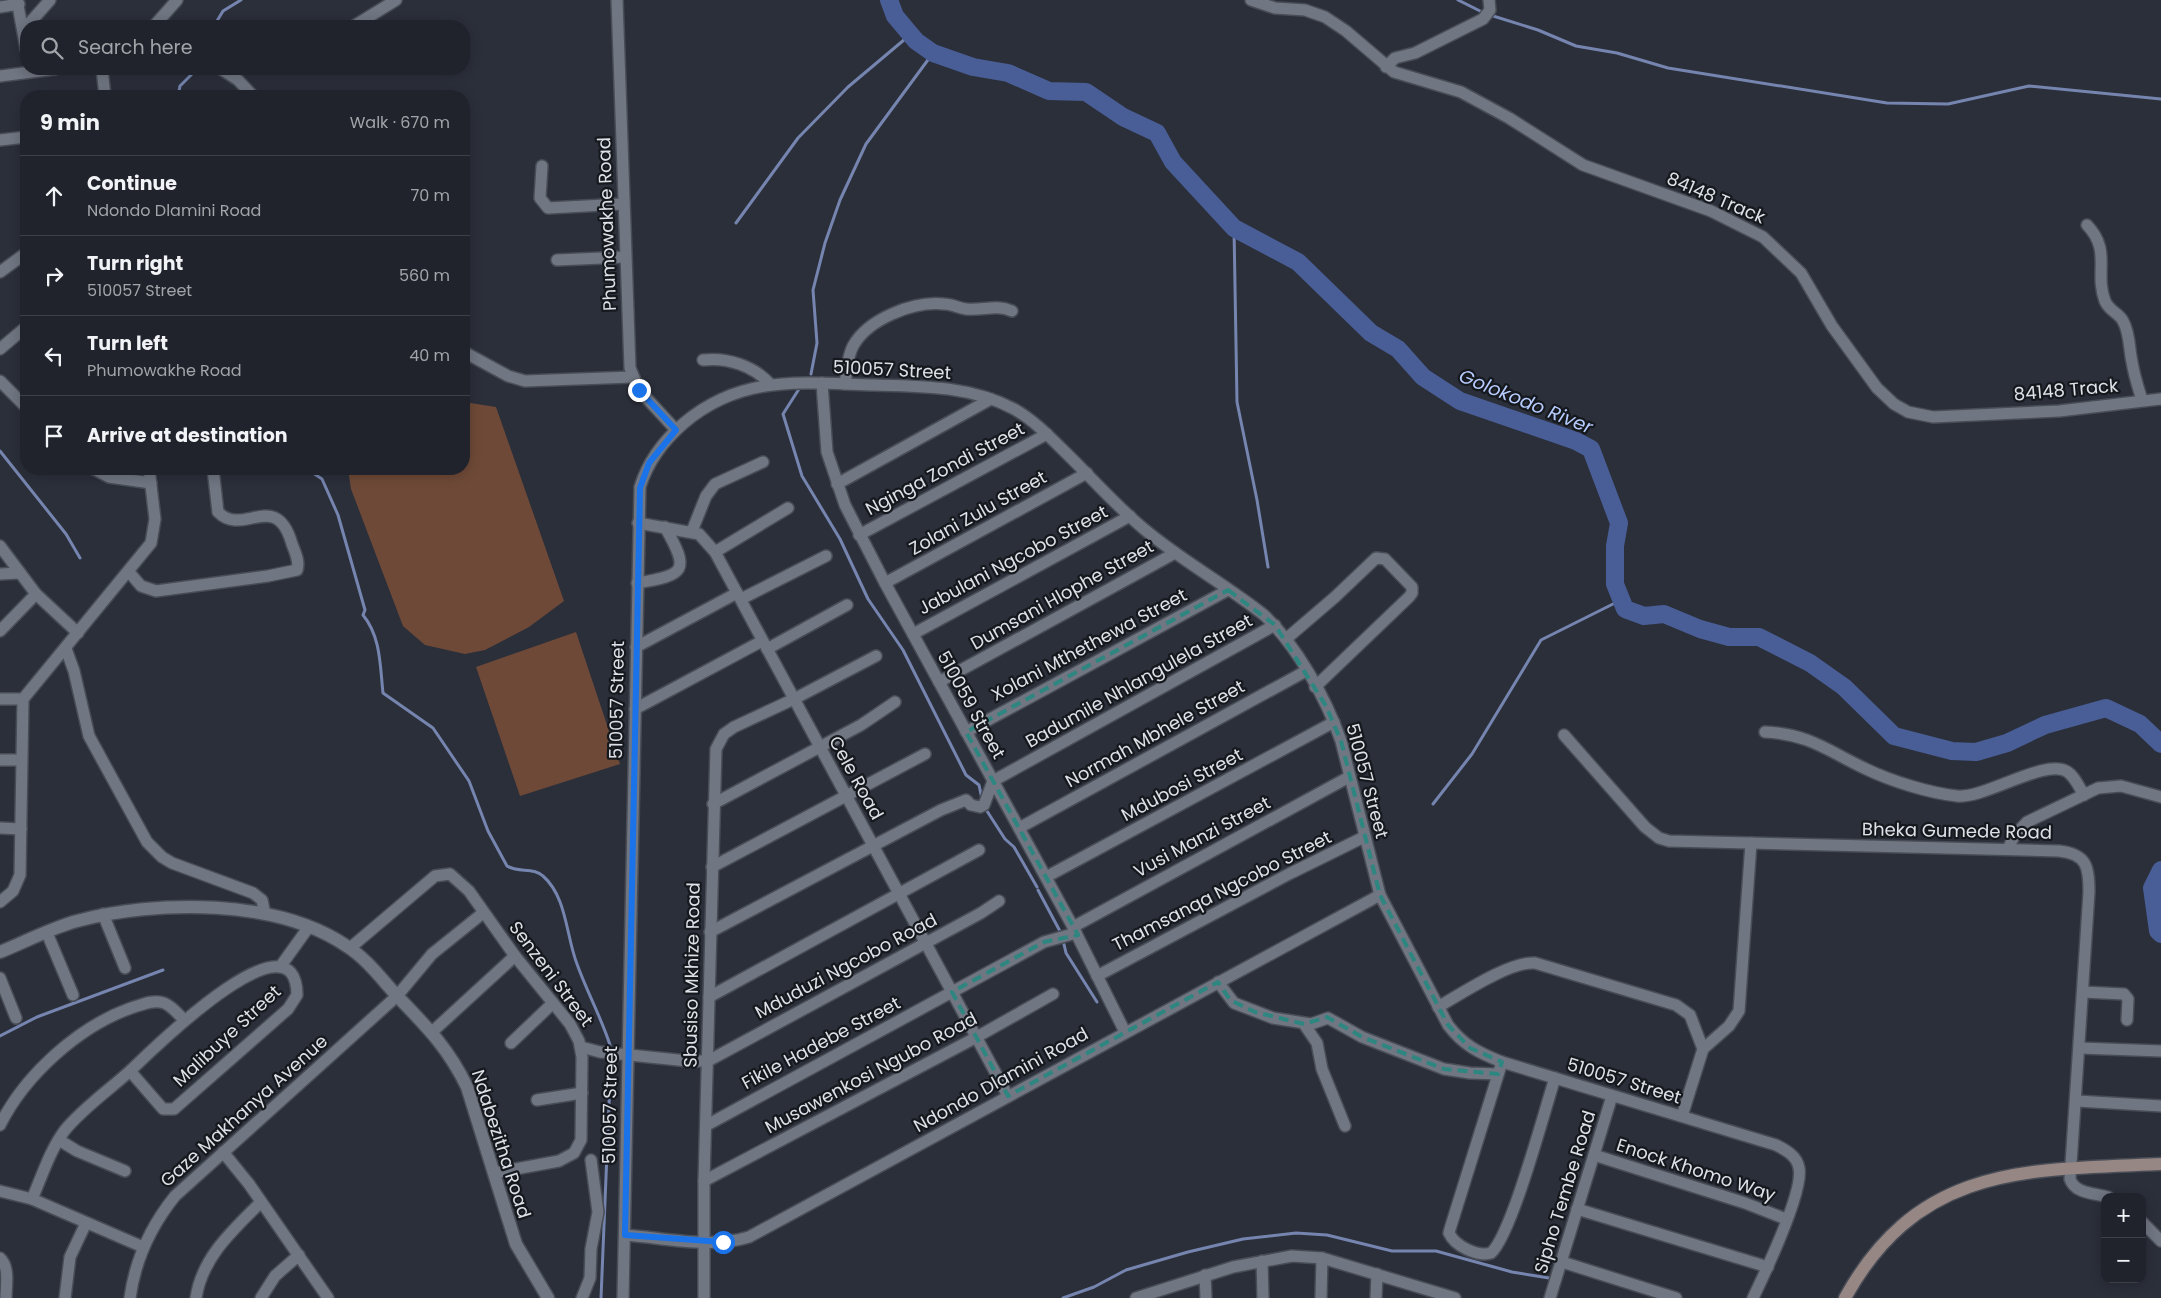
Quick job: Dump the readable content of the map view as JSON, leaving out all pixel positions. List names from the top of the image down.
{
  "streets": {
    "street": [
      "84148 Track",
      "Phumowakhe Road",
      "510057 Street",
      "Nginga Zondi Street",
      "Zolani Zulu Street",
      "Jabulani Ngcobo Street",
      "Dumsani Hlophe Street",
      "Xolani Mthethewa Street",
      "Badumile Nhlangulela Street",
      "510059 Street",
      "Normah Mbhele Street",
      "Cele Road",
      "Mdubosi Street",
      "Bheka Gumede Road",
      "Vusi Manzi Street",
      "Thamsanqa Ngcobo Street",
      "Mduduzi Ngcobo Road",
      "Senzeni Street",
      "Sbusiso Mkhize Road",
      "Malibuye Street",
      "Fikile Hadebe Street",
      "Musawenkosi Ngubo Road",
      "Ndondo Dlamini Road",
      "Gaze Makhanya Avenue",
      "Ndabezitha Road",
      "Enock Khomo Way",
      "Sipho Tembe Road"
    ]
  },
  "crossings": [
    ["Phumowakhe Road", "510057 Street"],
    ["510057 Street", "Nginga Zondi Street"],
    ["510057 Street", "Zolani Zulu Street"],
    ["510057 Street", "Jabulani Ngcobo Street"],
    ["510057 Street", "Dumsani Hlophe Street"],
    ["510057 Street", "Xolani Mthethewa Street"],
    ["510057 Street", "Badumile Nhlangulela Street"],
    ["510057 Street", "510059 Street"],
    ["510057 Street", "Normah Mbhele Street"],
    ["510057 Street", "Cele Road"],
    ["510057 Street", "Mdubosi Street"],
    ["510057 Street", "Vusi Manzi Street"],
    ["510057 Street", "Thamsanqa Ngcobo Street"],
    ["510057 Street", "Ndondo Dlamini Road"],
    ["510057 Street", "Enock Khomo Way"],
    ["510057 Street", "Sipho Tembe Road"],
    ["Nginga Zondi Street", "510059 Street"],
    ["Zolani Zulu Street", "510059 Street"],
    ["Jabulani Ngcobo Street", "510059 Street"],
    ["Dumsani Hlophe Street", "510059 Street"],
    ["Xolani Mthethewa Street", "510059 Street"],
    ["Badumile Nhlangulela Street", "510059 Street"],
    ["510059 Street", "Normah Mbhele Street"],
    ["510059 Street", "Mdubosi Street"],
    ["510059 Street", "Vusi Manzi Street"],
    ["510059 Street", "Thamsanqa Ngcobo Street"],
    ["510059 Street", "Musawenkosi Ngubo Road"],
    ["510059 Street", "Ndondo Dlamini Road"],
    ["Cele Road", "Mduduzi Ngcobo Road"],
    ["Cele Road", "Sbusiso Mkhize Road"],
    ["Cele Road", "Fikile Hadebe Street"],
    ["Cele Road", "Musawenkosi Ngubo Road"],
    ["Cele Road", "Ndondo Dlamini Road"],
    ["Vusi Manzi Street", "Musawenkosi Ngubo Road"],
    ["Mduduzi Ngcobo Road", "Sbusiso Mkhize Road"],
    ["Senzeni Street", "Gaze Makhanya Avenue"],
    ["Senzeni Street", "Ndabezitha Road"],
    ["Sbusiso Mkhize Road", "Fikile Hadebe Street"],
    ["Sbusiso Mkhize Road", "Musawenkosi Ngubo Road"],
    ["Sbusiso Mkhize Road", "Ndondo Dlamini Road"],
    ["Fikile Hadebe Street", "Musawenkosi Ngubo Road"],
    ["Gaze Makhanya Avenue", "Ndabezitha Road"],
    ["Enock Khomo Way", "Sipho Tembe Road"]
  ],
  "water": ["Golokodo River"],
  "page": {
    "search": "Search here",
    "heading": ["9 min", "Walk · 670 m"],
    "list": [
      ["Continue", "Ndondo Dlamini Road", "70 m"],
      ["Turn right", "510057 Street", "560 m"],
      ["Turn left", "Phumowakhe Road", "40 m"],
      "Arrive at destination"
    ],
    "map_buttons": ["+", "−"]
  }
}
